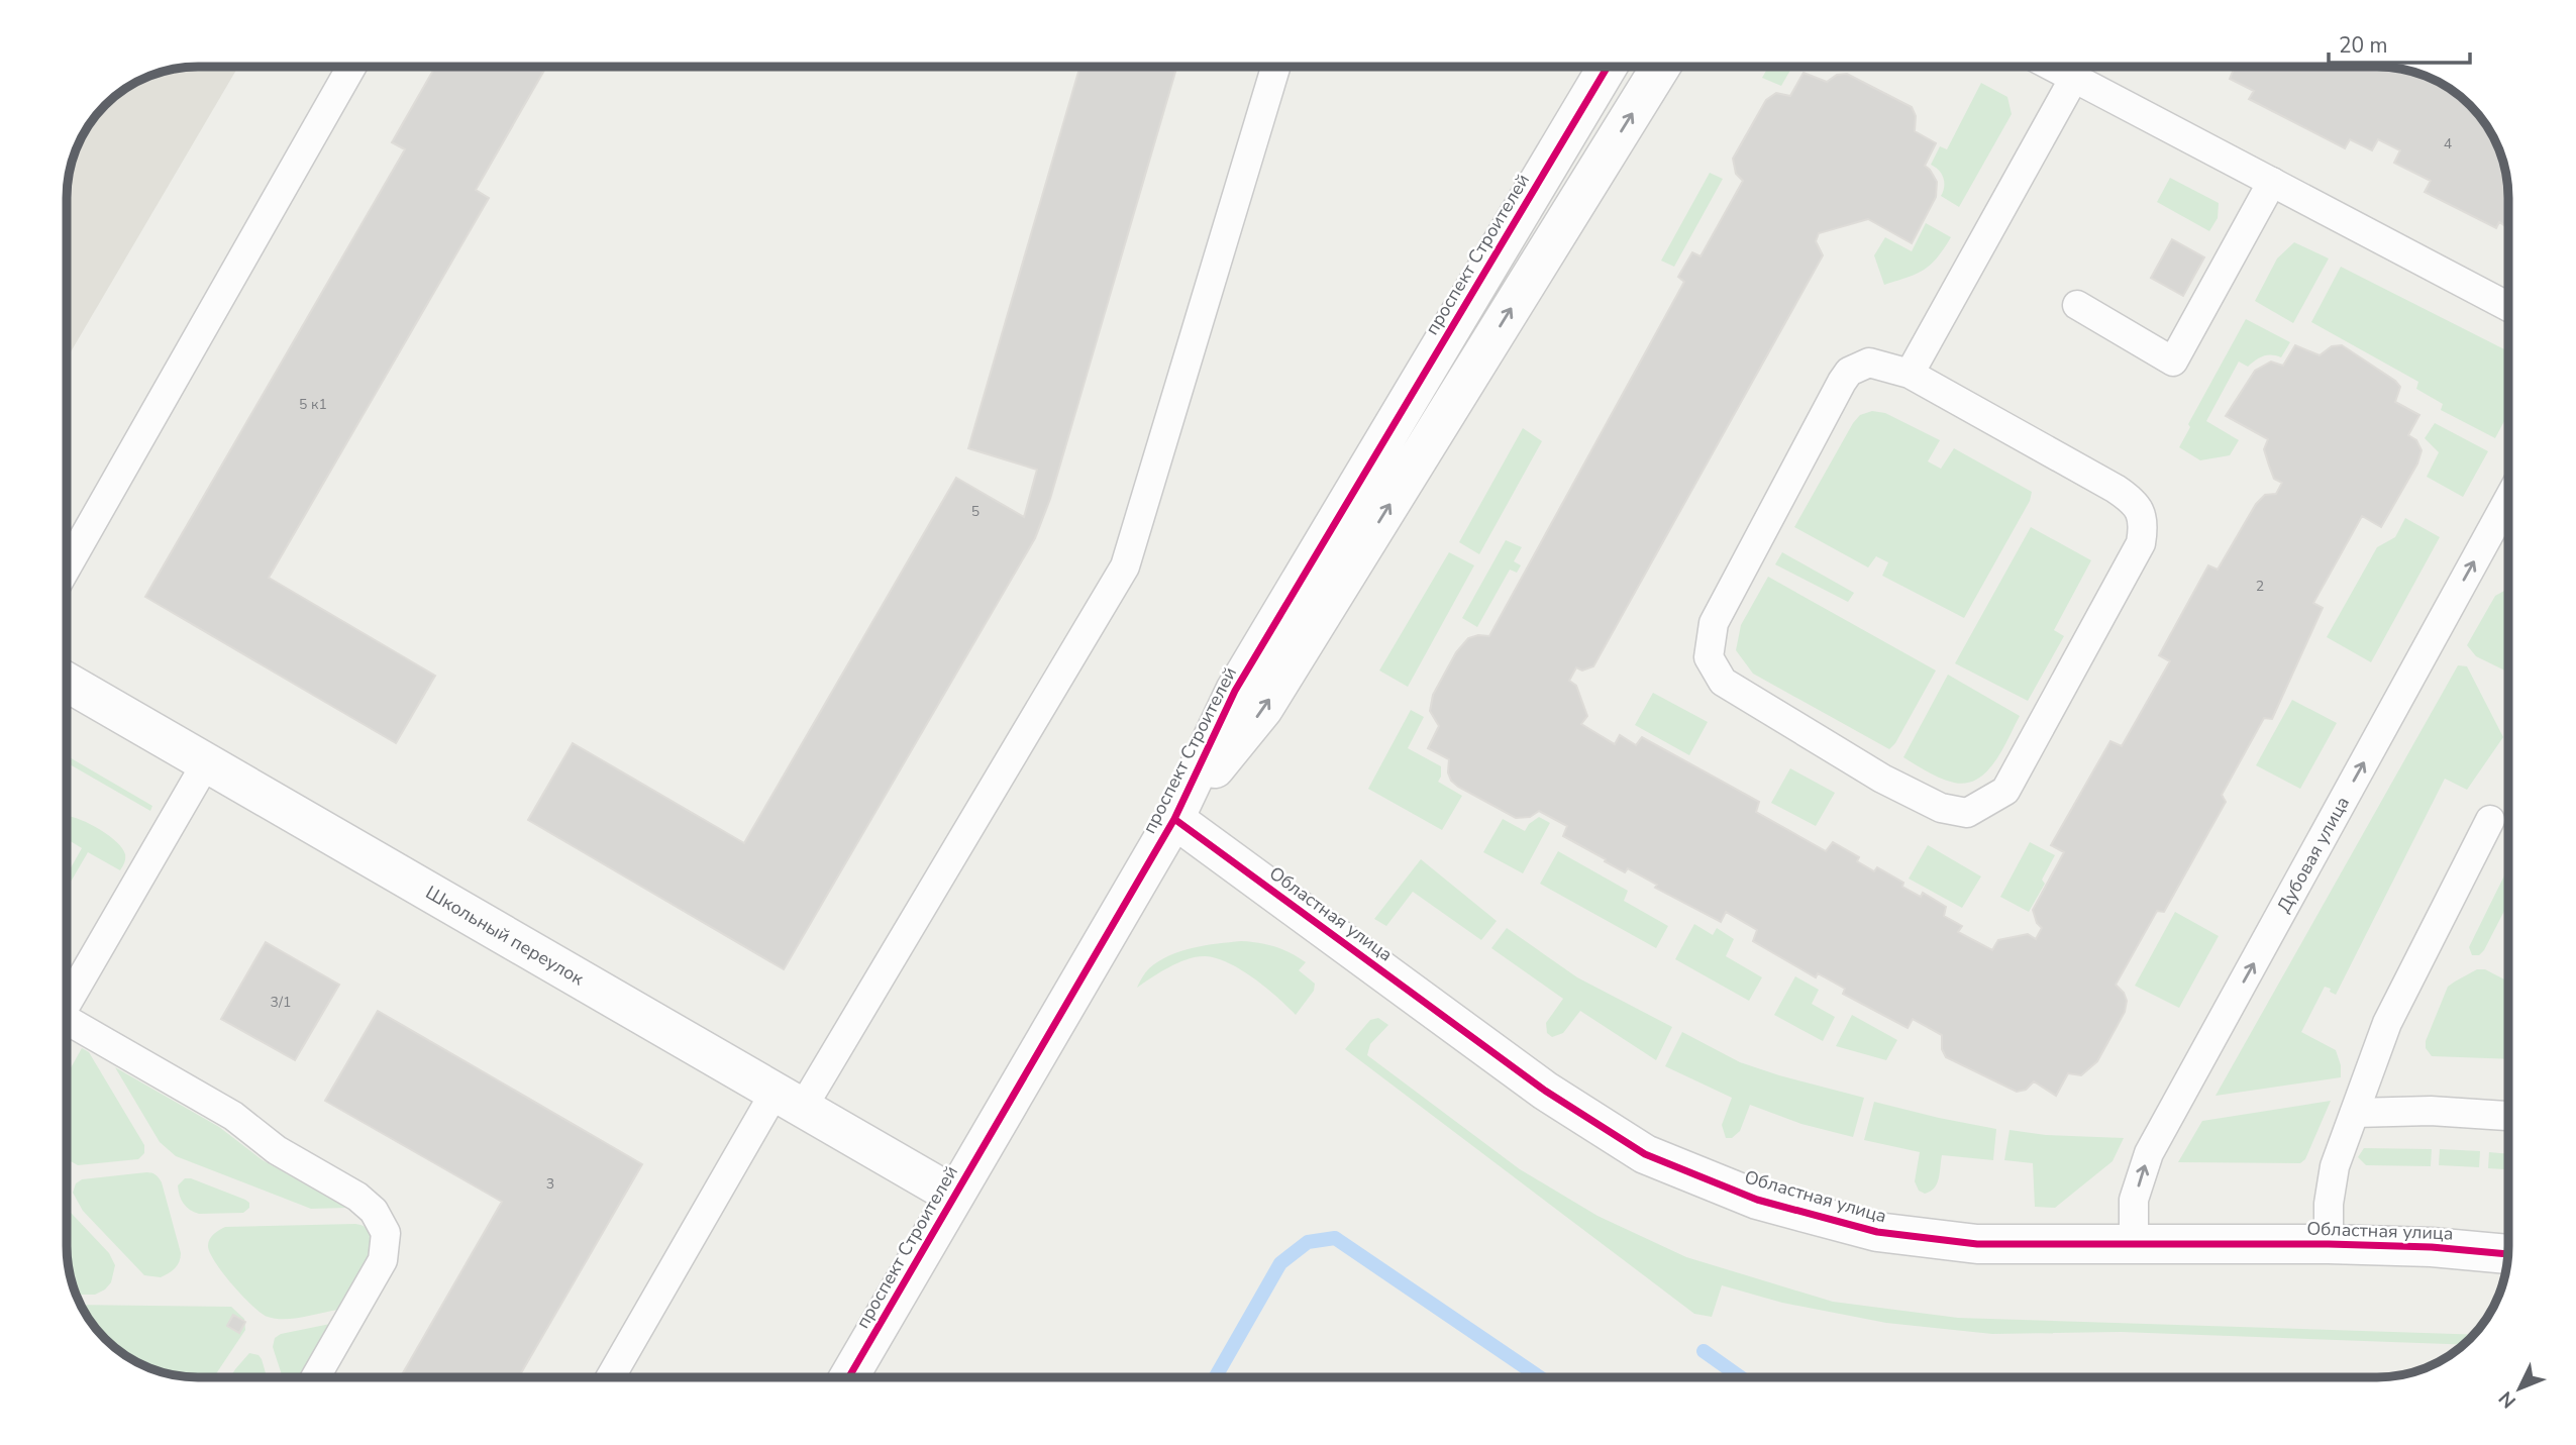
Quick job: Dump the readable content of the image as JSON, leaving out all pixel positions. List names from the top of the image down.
{
  "streets": {
    "street": ["проспект Строителей", "Областная улица", "Школьный переулок"],
    "lane": ["Дубовая улица"]
  },
  "crossings": [
    ["проспект Строителей", "Областная улица"],
    ["проспект Строителей", "Школьный переулок"],
    ["Дубовая улица", "Областная улица"]
  ],
  "house_numbers": [
    "4",
    "5 к1",
    "5",
    "2",
    "3/1",
    "3"
  ],
  "scale_bar": "20 m",
  "north": "bottom left"
}
